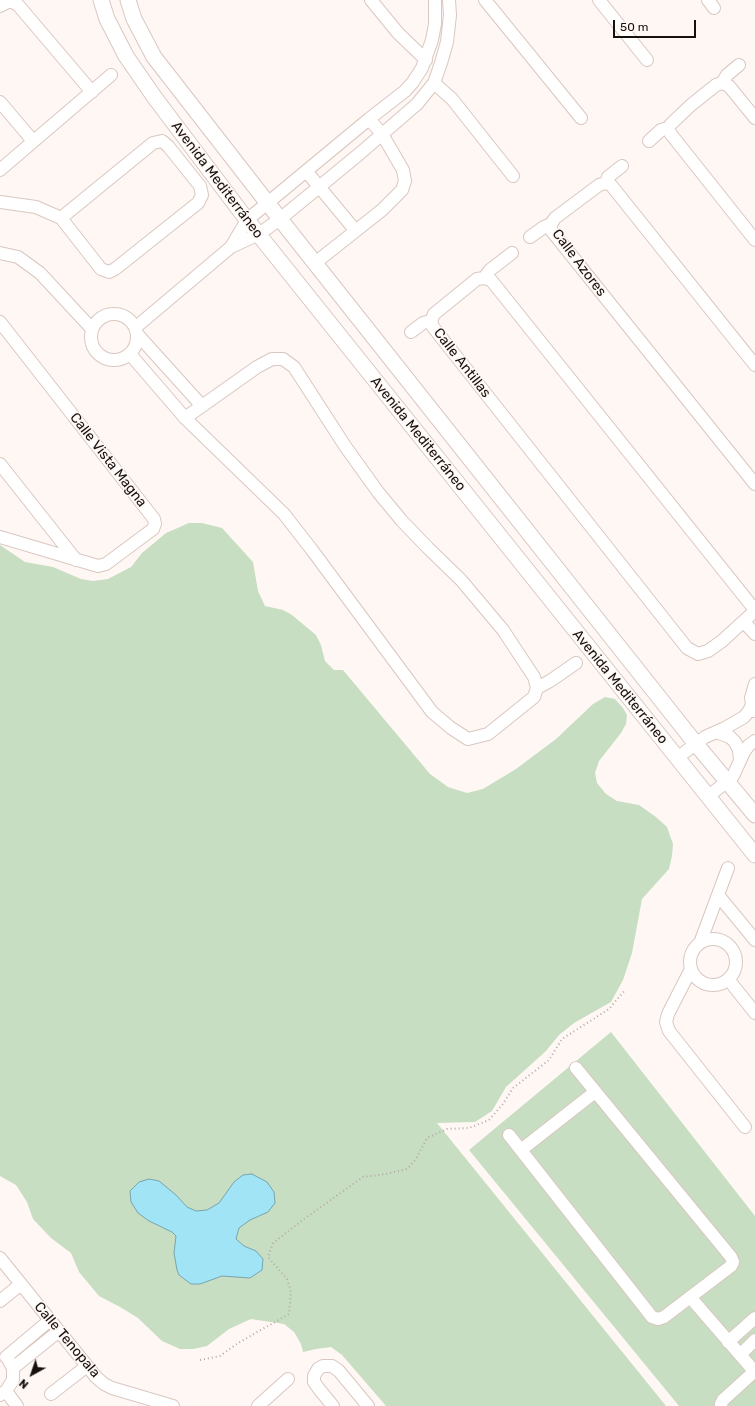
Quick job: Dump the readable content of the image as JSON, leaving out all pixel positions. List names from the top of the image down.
{
  "streets": {
    "street": [
      "Avenida Mediterráneo",
      "Calle Azores",
      "Calle Antillas",
      "Calle Vista Magna",
      "Calle Tenopala"
    ]
  },
  "scale_bar": "50 m",
  "north": "bottom left"
}
